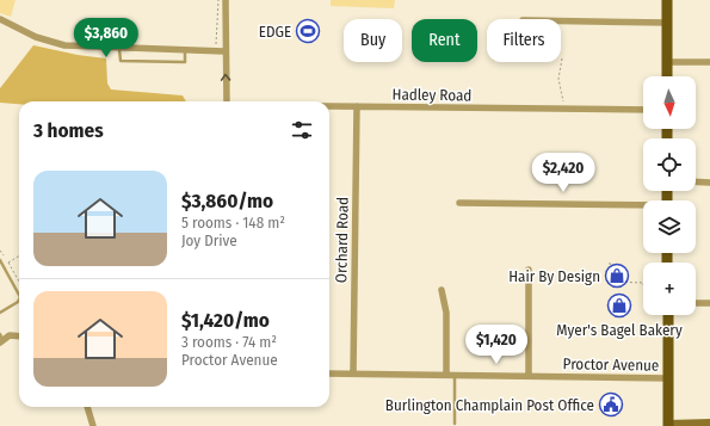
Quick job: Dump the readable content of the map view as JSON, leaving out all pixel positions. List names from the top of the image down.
{
  "streets": {
    "street": ["Hadley Road", "Orchard Road", "Proctor Avenue"]
  },
  "crossings": [
    ["Hadley Road", "Orchard Road"],
    ["Orchard Road", "Proctor Avenue"]
  ],
  "places": {
    "sports": ["EDGE"],
    "shop": ["Hair By Design", "Myer's Bagel Bakery"],
    "public building": ["Burlington Champlain Post Office"]
  },
  "north": "bottom",
  "page": {
    "price": ["$3,860", "$2,420", "$1,420"],
    "chip": ["Buy", "Rent", "Filters"],
    "map_buttons": "+",
    "heading": "3 homes",
    "list": [
      {
        "name": "$3,860/mo",
        "note": "5 rooms · 148 m² · Joy Drive"
      },
      {
        "name": "$1,420/mo",
        "note": "3 rooms · 74 m² · Proctor Avenue"
      }
    ]
  }
}
